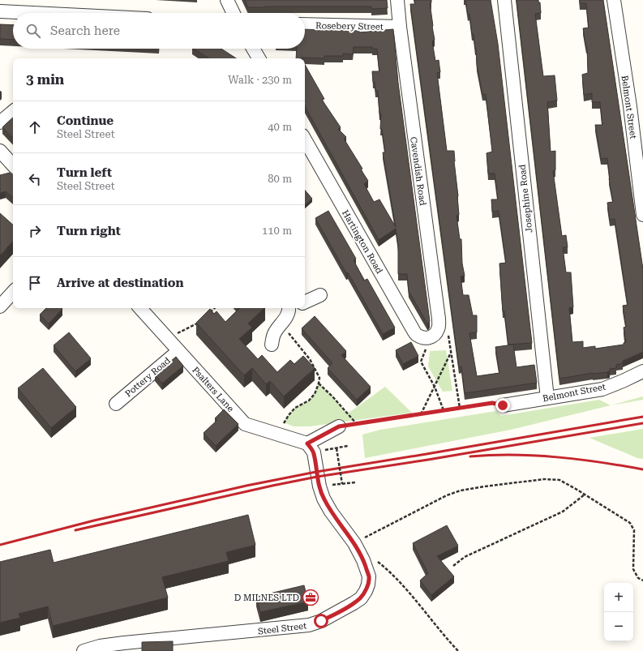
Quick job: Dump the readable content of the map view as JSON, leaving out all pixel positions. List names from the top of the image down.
{
  "streets": {
    "street": [
      "Rosebery Street",
      "Belmont Street",
      "Cavendish Road",
      "Josephine Road",
      "Hartington Road",
      "Pottery Road",
      "Psalters Lane",
      "Steel Street"
    ]
  },
  "crossings": [
    ["Rosebery Street", "Cavendish Road"],
    ["Belmont Street", "Josephine Road"],
    ["Pottery Road", "Psalters Lane"],
    ["Psalters Lane", "Steel Street"]
  ],
  "places": {
    "office": ["D MILNES LTD"]
  },
  "page": {
    "search": "Search here",
    "heading": ["3 min", "Walk · 230 m"],
    "list": [
      ["Continue", "Steel Street", "40 m"],
      ["Turn left", "Steel Street", "80 m"],
      ["Turn right", "110 m"],
      "Arrive at destination"
    ],
    "map_buttons": ["+", "−"]
  }
}
